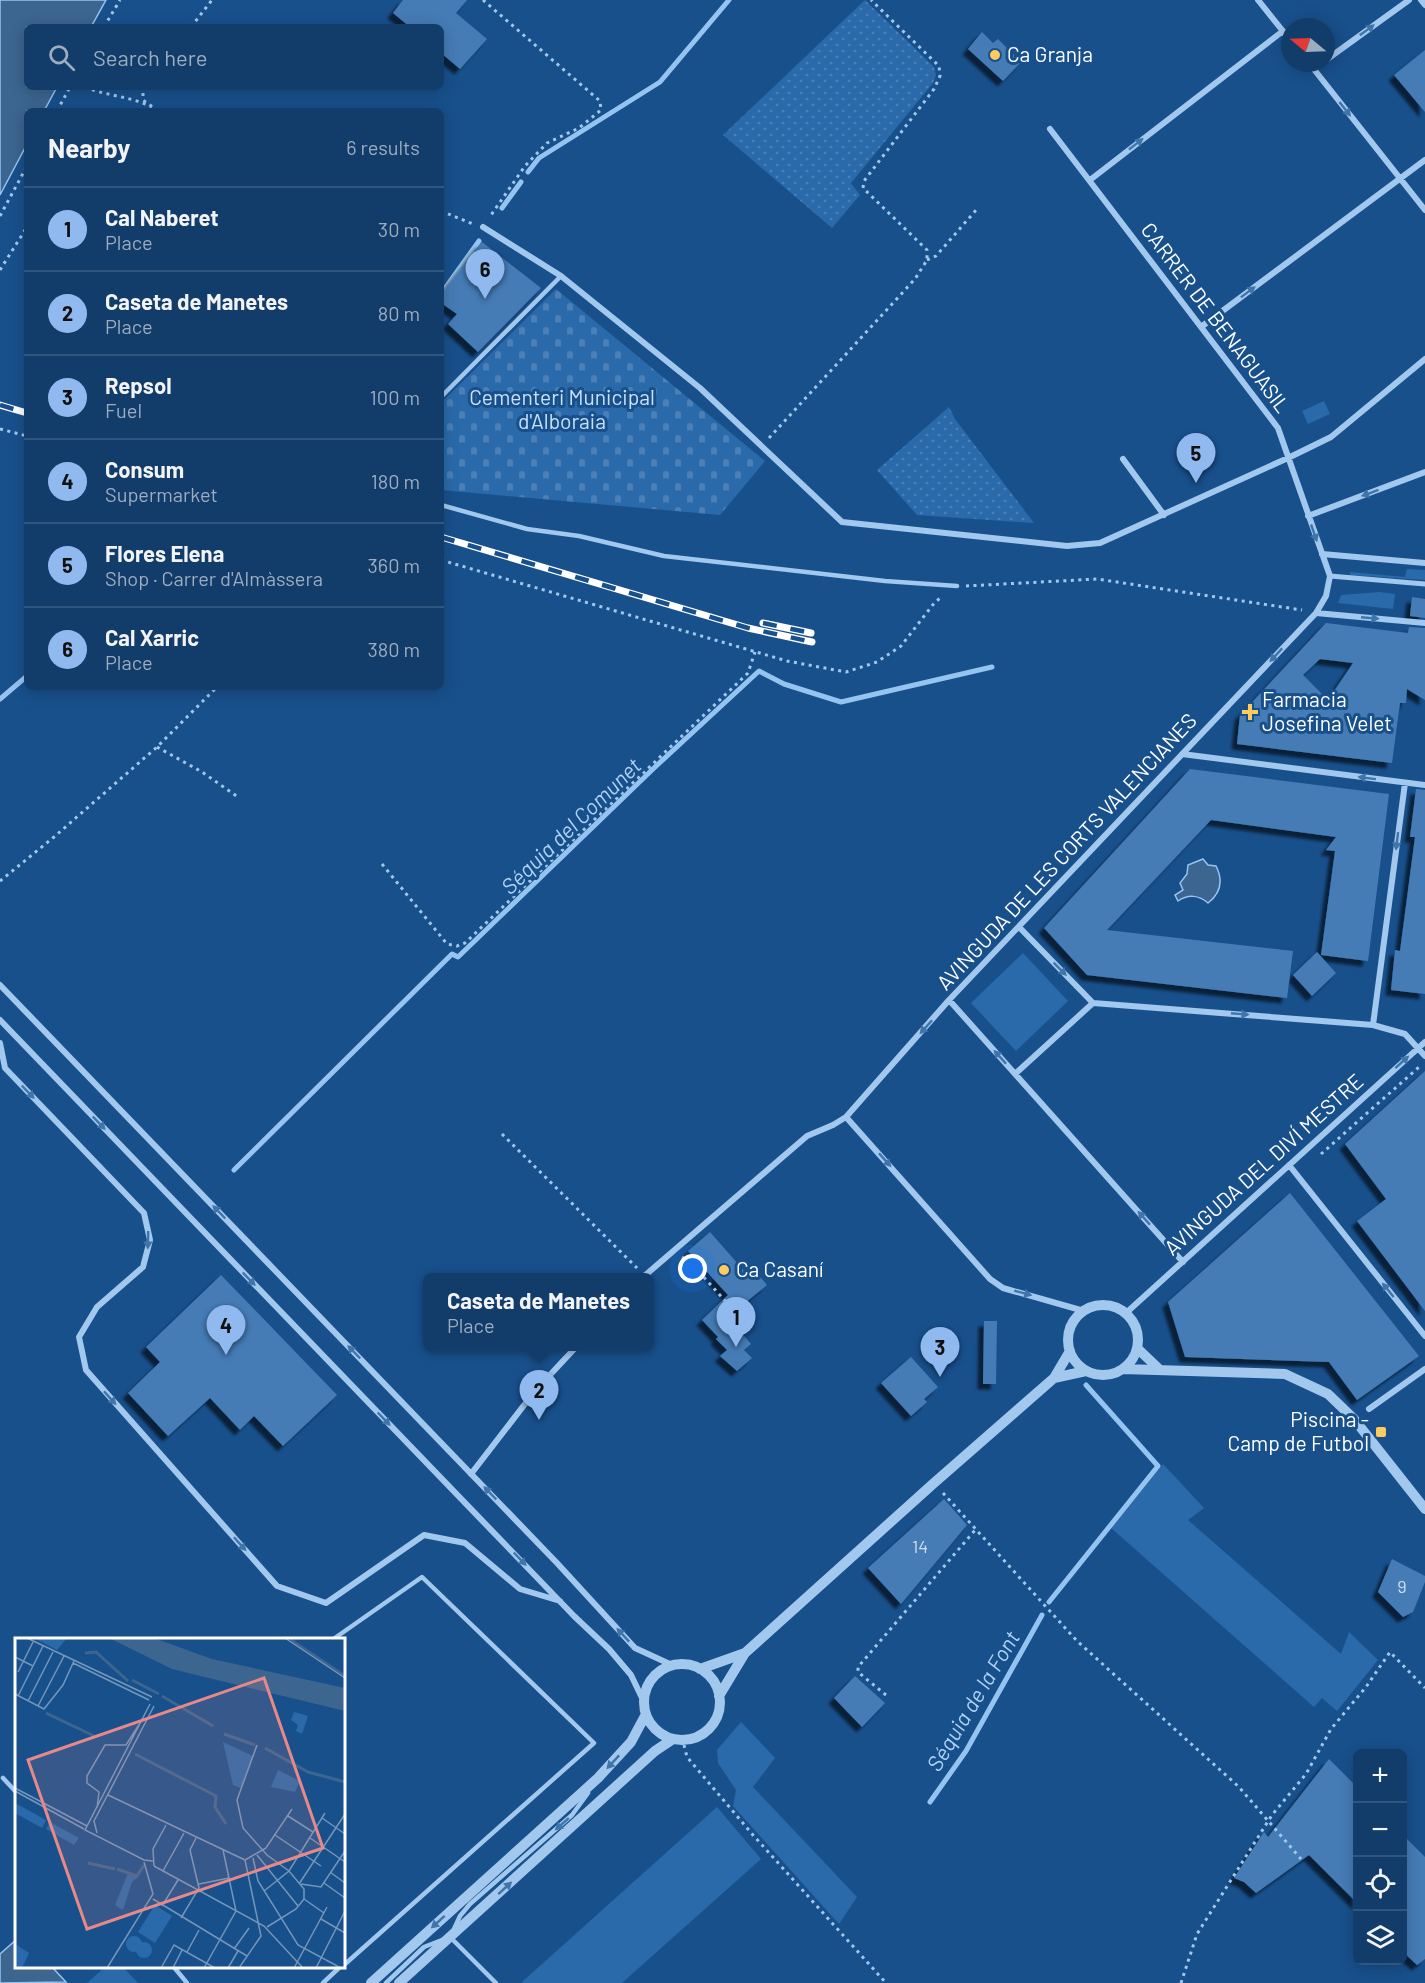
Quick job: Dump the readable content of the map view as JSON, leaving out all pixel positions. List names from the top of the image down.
{
  "streets": {
    "street": ["CARRER DE BENAGUASIL", "AVINGUDA DE LES CORTS VALENCIANES", "AVINGUDA DEL DIVÍ MESTRE"]
  },
  "one_way": ["AVINGUDA DE LES CORTS VALENCIANES", "AVINGUDA DEL DIVÍ MESTRE"],
  "water": ["Séquia del Comunet", "Séquia de la Font"],
  "parks": ["Cementeri Municipal d'Alboraia"],
  "places": {
    "other": ["Ca Granja", "Ca Casaní"],
    "health": ["Farmacia Josefina Velet"],
    "transit": ["Piscina - Camp de Futbol"]
  },
  "house_numbers": ["14", "9"],
  "north": "left",
  "page": {
    "search": "Search here",
    "heading": ["Nearby", "6 results"],
    "list": [
      {
        "mark": "1",
        "name": "Cal Naberet",
        "note": "Place",
        "value": "30 m"
      },
      {
        "mark": "2",
        "name": "Caseta de Manetes",
        "note": "Place",
        "value": "80 m"
      },
      {
        "mark": "3",
        "name": "Repsol",
        "note": "Fuel",
        "value": "100 m"
      },
      {
        "mark": "4",
        "name": "Consum",
        "note": "Supermarket",
        "value": "180 m"
      },
      {
        "mark": "5",
        "name": "Flores Elena",
        "note": "Shop · Carrer d'Almàssera",
        "value": "360 m"
      },
      {
        "mark": "6",
        "name": "Cal Xarric",
        "note": "Place",
        "value": "380 m"
      }
    ],
    "pins": [
      "6",
      "5",
      "1",
      "4",
      "3",
      "2"
    ],
    "popup": ["Caseta de Manetes", "Place"],
    "map_buttons": ["+", "−"]
  }
}
